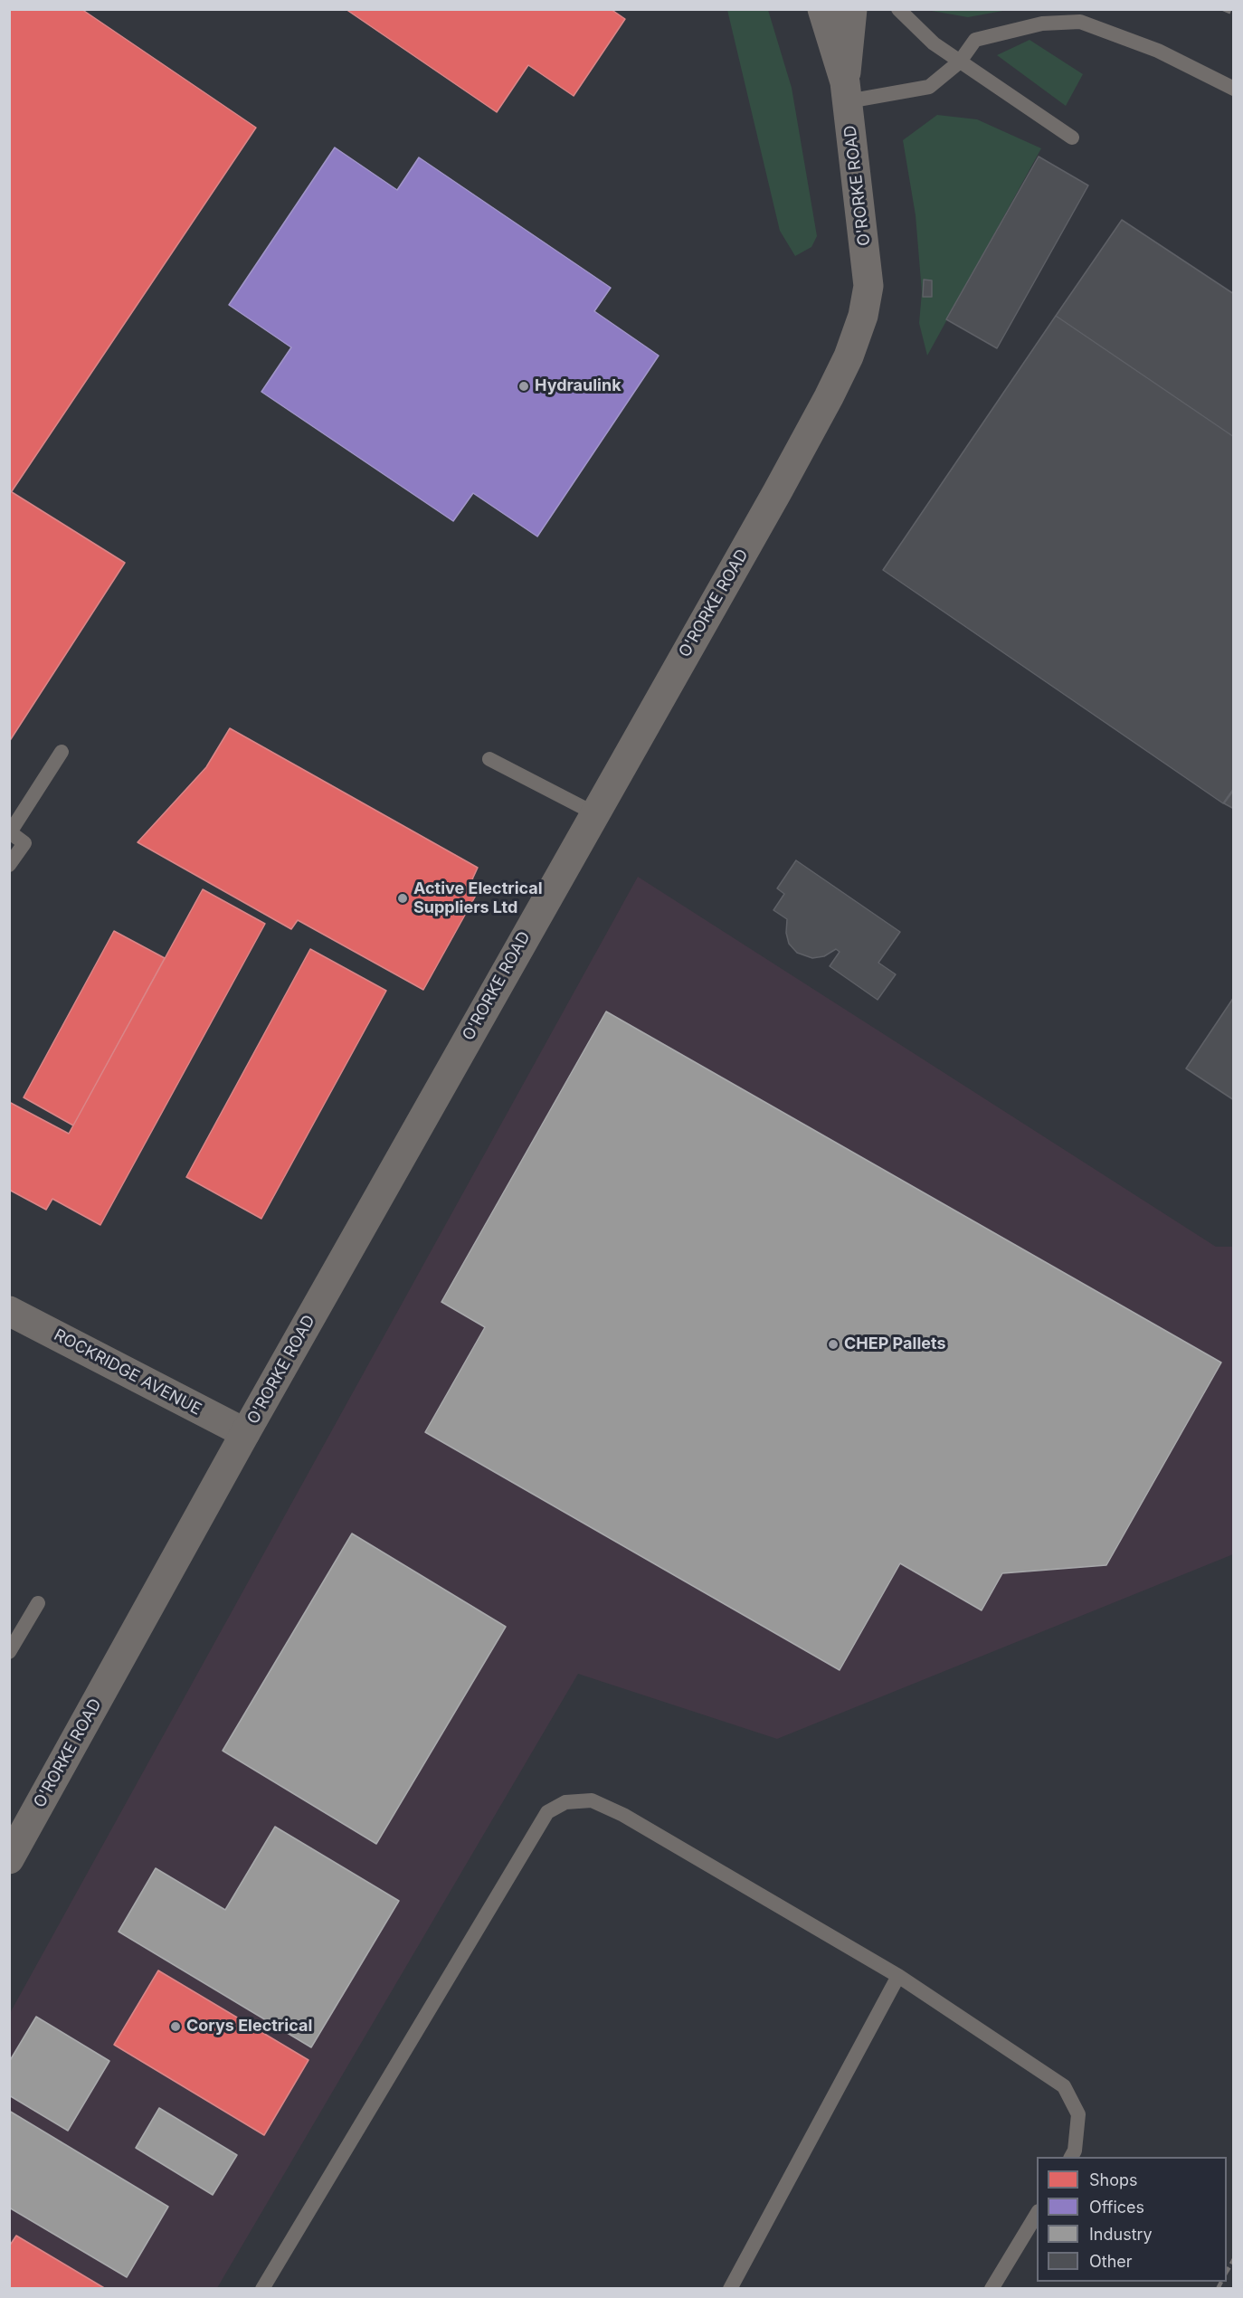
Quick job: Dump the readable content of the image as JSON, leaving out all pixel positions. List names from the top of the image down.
{
  "streets": {
    "street": ["O'RORKE ROAD", "ROCKRIDGE AVENUE"]
  },
  "crossings": [
    ["O'RORKE ROAD", "ROCKRIDGE AVENUE"]
  ],
  "places": [
    "Hydraulink",
    "Active Electrical Suppliers Ltd",
    "CHEP Pallets",
    "Corys Electrical"
  ],
  "legend": [
    "Shops",
    "Offices",
    "Industry",
    "Other"
  ]
}
